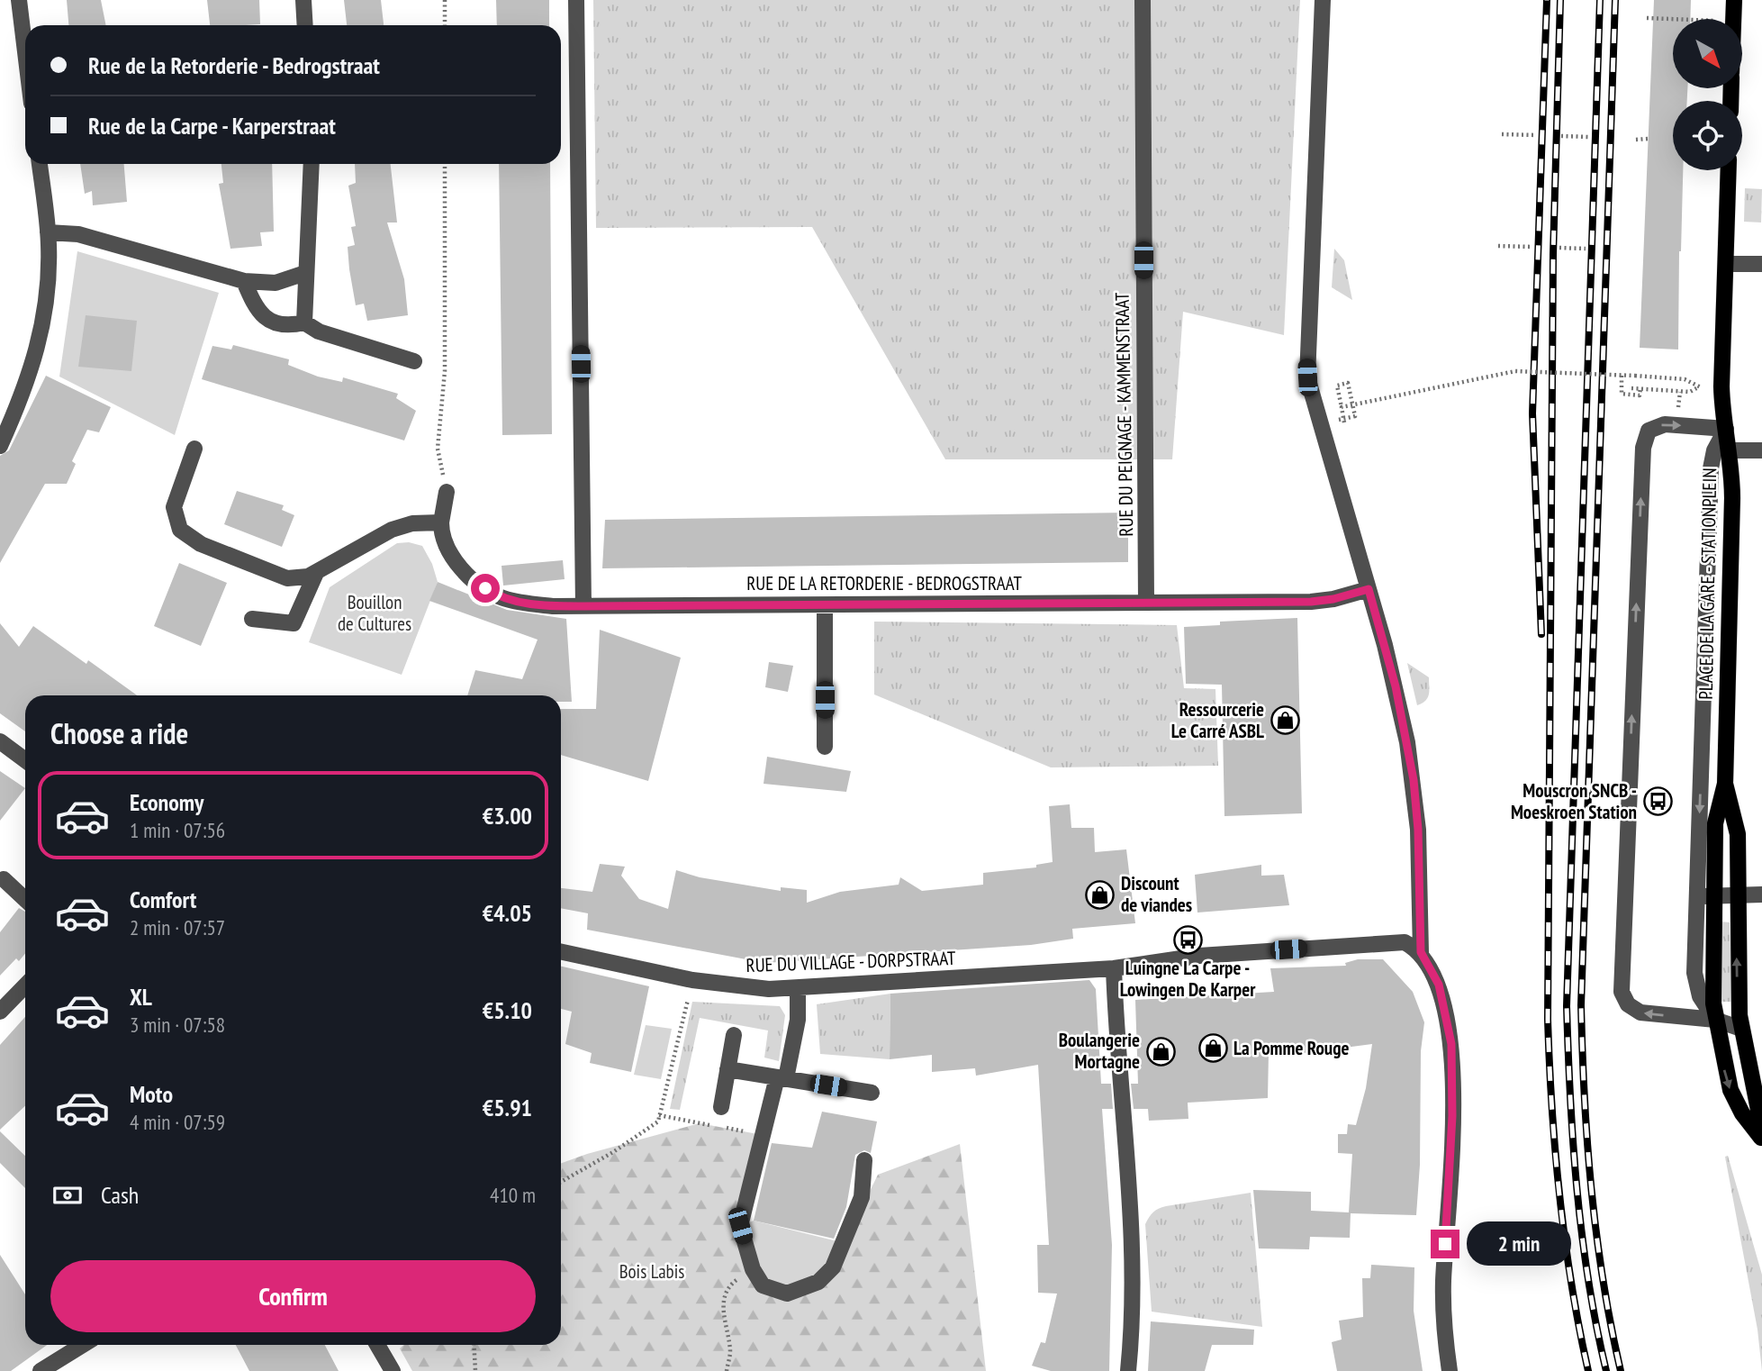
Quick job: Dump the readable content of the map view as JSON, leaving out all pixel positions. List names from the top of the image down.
{
  "streets": {
    "main road": ["PLACE DE LA GARE - STATIONPLEIN"],
    "street": ["RUE DU PEIGNAGE - KAMMENSTRAAT", "RUE DE LA RETORDERIE - BEDROGSTRAAT", "RUE DU VILLAGE - DORPSTRAAT"]
  },
  "crossings": [
    ["RUE DU PEIGNAGE - KAMMENSTRAAT", "RUE DE LA RETORDERIE - BEDROGSTRAAT"]
  ],
  "parks": ["Bouillon de Cultures", "Bois Labis"],
  "places": {
    "shop": [
      "Ressourcerie Le Carré ASBL",
      "Discount de viandes",
      "La Pomme Rouge",
      "Boulangerie Mortagne"
    ],
    "bus stop": ["Mouscron SNCB - Moeskroen Station", "Luingne La Carpe - Lowingen De Karper"]
  },
  "north": "bottom right",
  "page": {
    "banner": ["Rue de la Retorderie - Bedrogstraat", "Rue de la Carpe - Karperstraat"],
    "heading": "Choose a ride",
    "list": [
      {
        "name": "Economy",
        "note": "1 min · 07:56",
        "value": "€3.00"
      },
      {
        "name": "Comfort",
        "note": "2 min · 07:57",
        "value": "€4.05"
      },
      {
        "name": "XL",
        "note": "3 min · 07:58",
        "value": "€5.10"
      },
      {
        "name": "Moto",
        "note": "4 min · 07:59",
        "value": "€5.91"
      }
    ],
    "pay": ["Cash", "410 m"],
    "bubble": "2 min",
    "buttons": "Confirm"
  }
}
